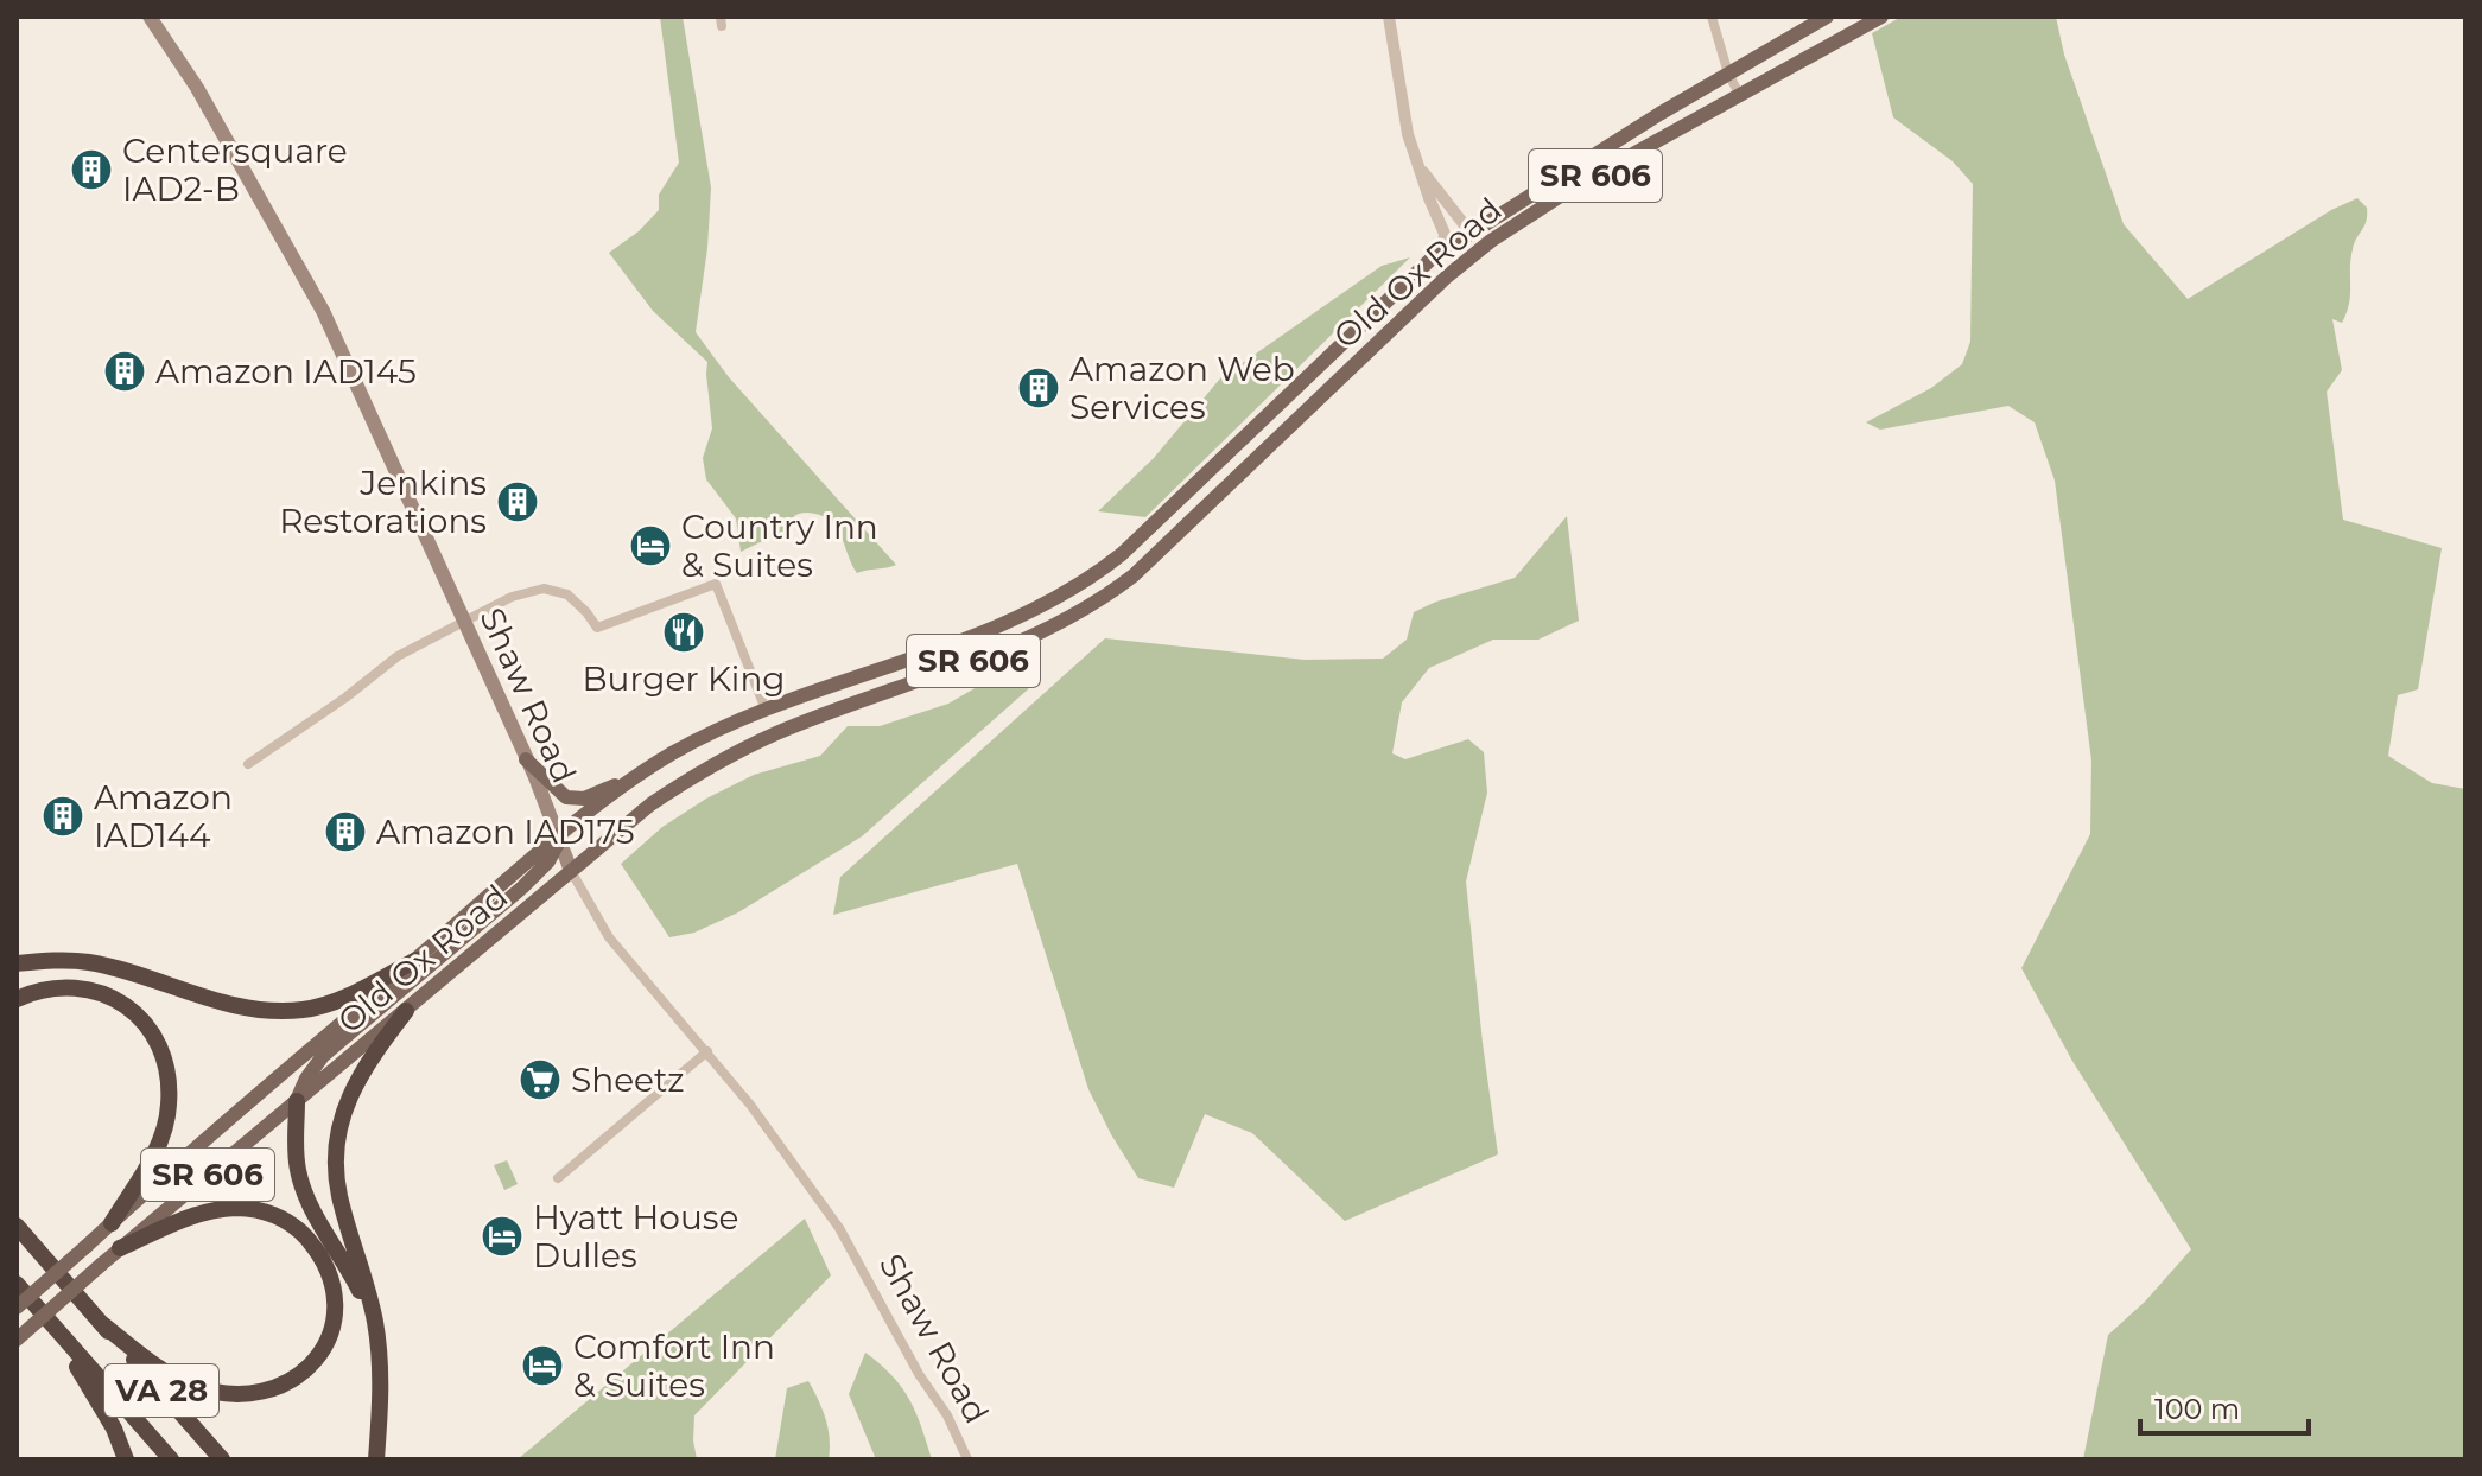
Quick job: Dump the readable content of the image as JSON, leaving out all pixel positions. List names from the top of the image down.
{
  "streets": {
    "highway": ["VA 28"],
    "main road": ["SR 606", "Old Ox Road", "Shaw Road"]
  },
  "crossings": [
    ["Old Ox Road", "Shaw Road"]
  ],
  "places": {
    "building": [
      "Centersquare IAD2-B",
      "Amazon IAD145",
      "Amazon Web Services",
      "Jenkins Restorations",
      "Amazon IAD144",
      "Amazon IAD175"
    ],
    "hotel": ["Country Inn & Suites", "Hyatt House Dulles", "Comfort Inn & Suites"],
    "restaurant": ["Burger King"],
    "supermarket": ["Sheetz"]
  },
  "scale_bar": "100 m"
}
